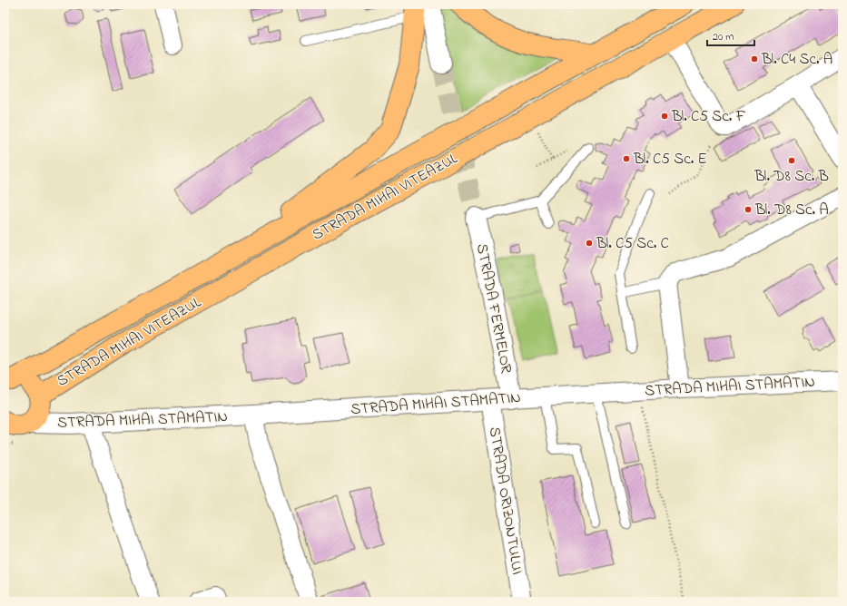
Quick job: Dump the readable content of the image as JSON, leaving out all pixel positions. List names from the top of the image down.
{
  "streets": {
    "main road": ["STRADA MIHAI VITEAZUL"],
    "street": ["STRADA FERMELOR", "STRADA MIHAI STAMATIN", "STRADA ORIZONTULUI"]
  },
  "crossings": [
    ["STRADA MIHAI VITEAZUL", "STRADA MIHAI STAMATIN"],
    ["STRADA FERMELOR", "STRADA MIHAI STAMATIN"],
    ["STRADA MIHAI STAMATIN", "STRADA ORIZONTULUI"]
  ],
  "places": [
    "Bl. C4 Sc. A",
    "Bl. C5 Sc. F",
    "Bl. C5 Sc. E",
    "Bl. D8 Sc. B",
    "Bl. D8 Sc. A",
    "Bl. C5 Sc. C"
  ],
  "scale_bar": "20 m"
}
